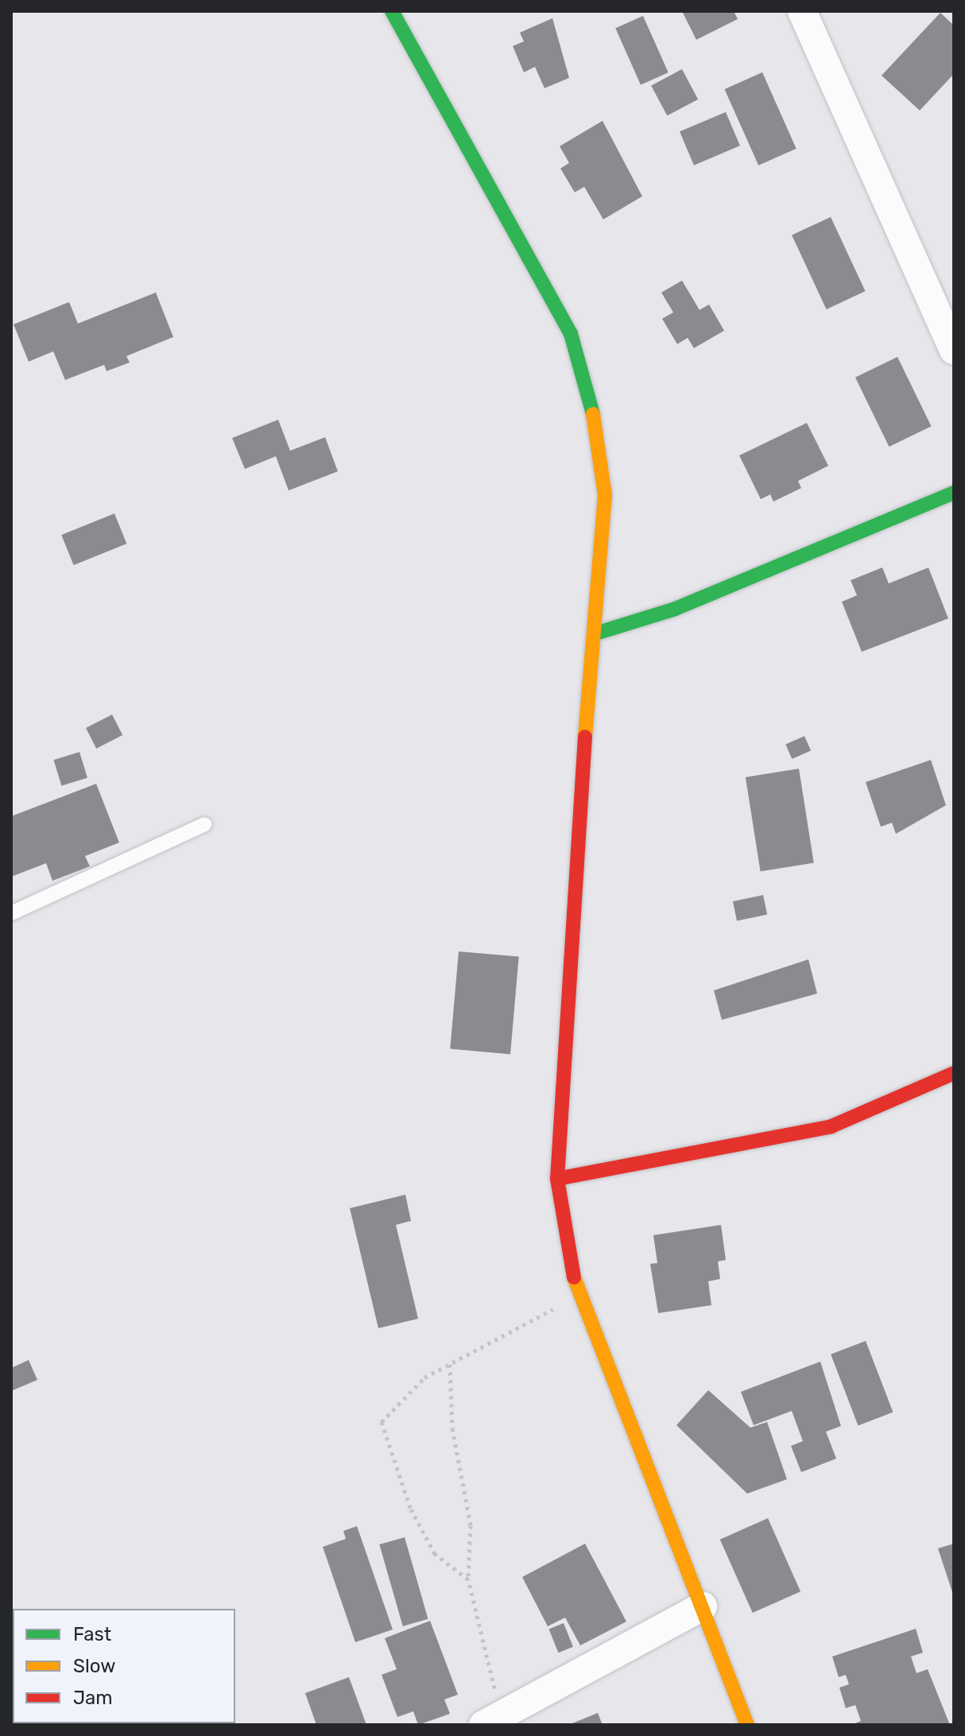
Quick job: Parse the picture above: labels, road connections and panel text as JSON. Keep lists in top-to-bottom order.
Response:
{
  "legend": ["Fast", "Slow", "Jam"]
}
